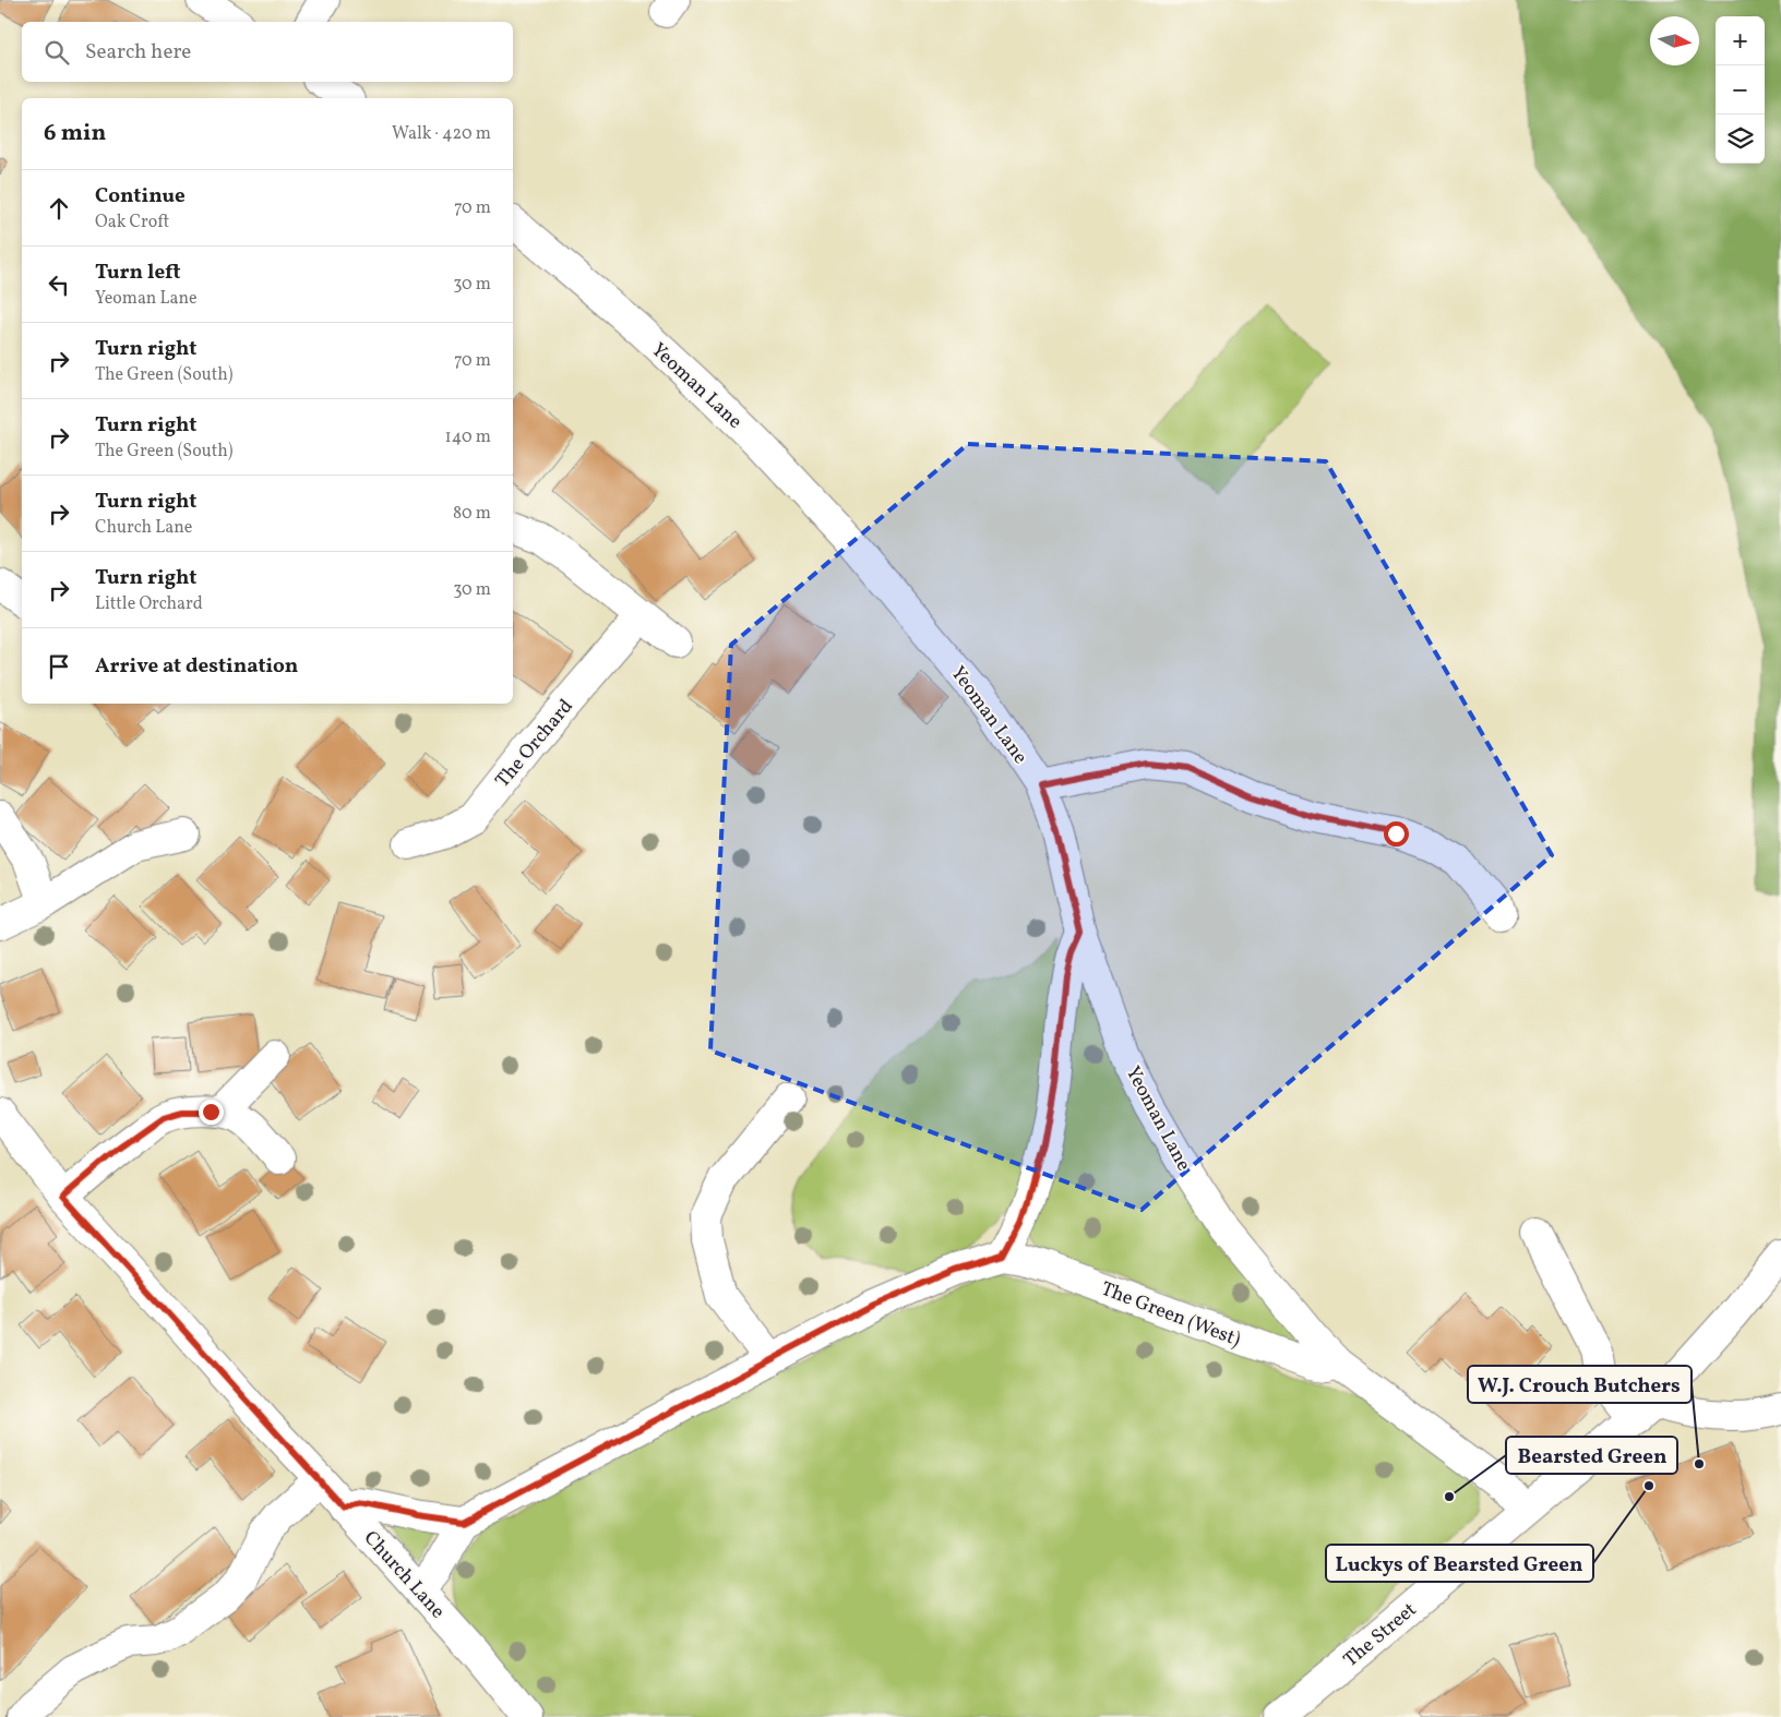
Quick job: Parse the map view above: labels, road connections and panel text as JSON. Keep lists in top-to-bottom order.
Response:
{
  "streets": {
    "street": [
      "Yeoman Lane",
      "The Orchard",
      "The Green (West)",
      "Church Lane",
      "The Street"
    ]
  },
  "crossings": [
    ["Yeoman Lane", "The Green (West)"],
    ["Yeoman Lane", "The Street"]
  ],
  "places": ["W.J. Crouch Butchers", "Luckys of Bearsted Green", "Bearsted Green"],
  "north": "right",
  "page": {
    "map_buttons": ["+", "−"],
    "search": "Search here",
    "heading": ["6 min", "Walk · 420 m"],
    "list": [
      ["Continue", "Oak Croft", "70 m"],
      ["Turn left", "Yeoman Lane", "30 m"],
      ["Turn right", "The Green (South)", "70 m"],
      ["Turn right", "The Green (South)", "140 m"],
      ["Turn right", "Church Lane", "80 m"],
      ["Turn right", "Little Orchard", "30 m"],
      "Arrive at destination"
    ]
  }
}
